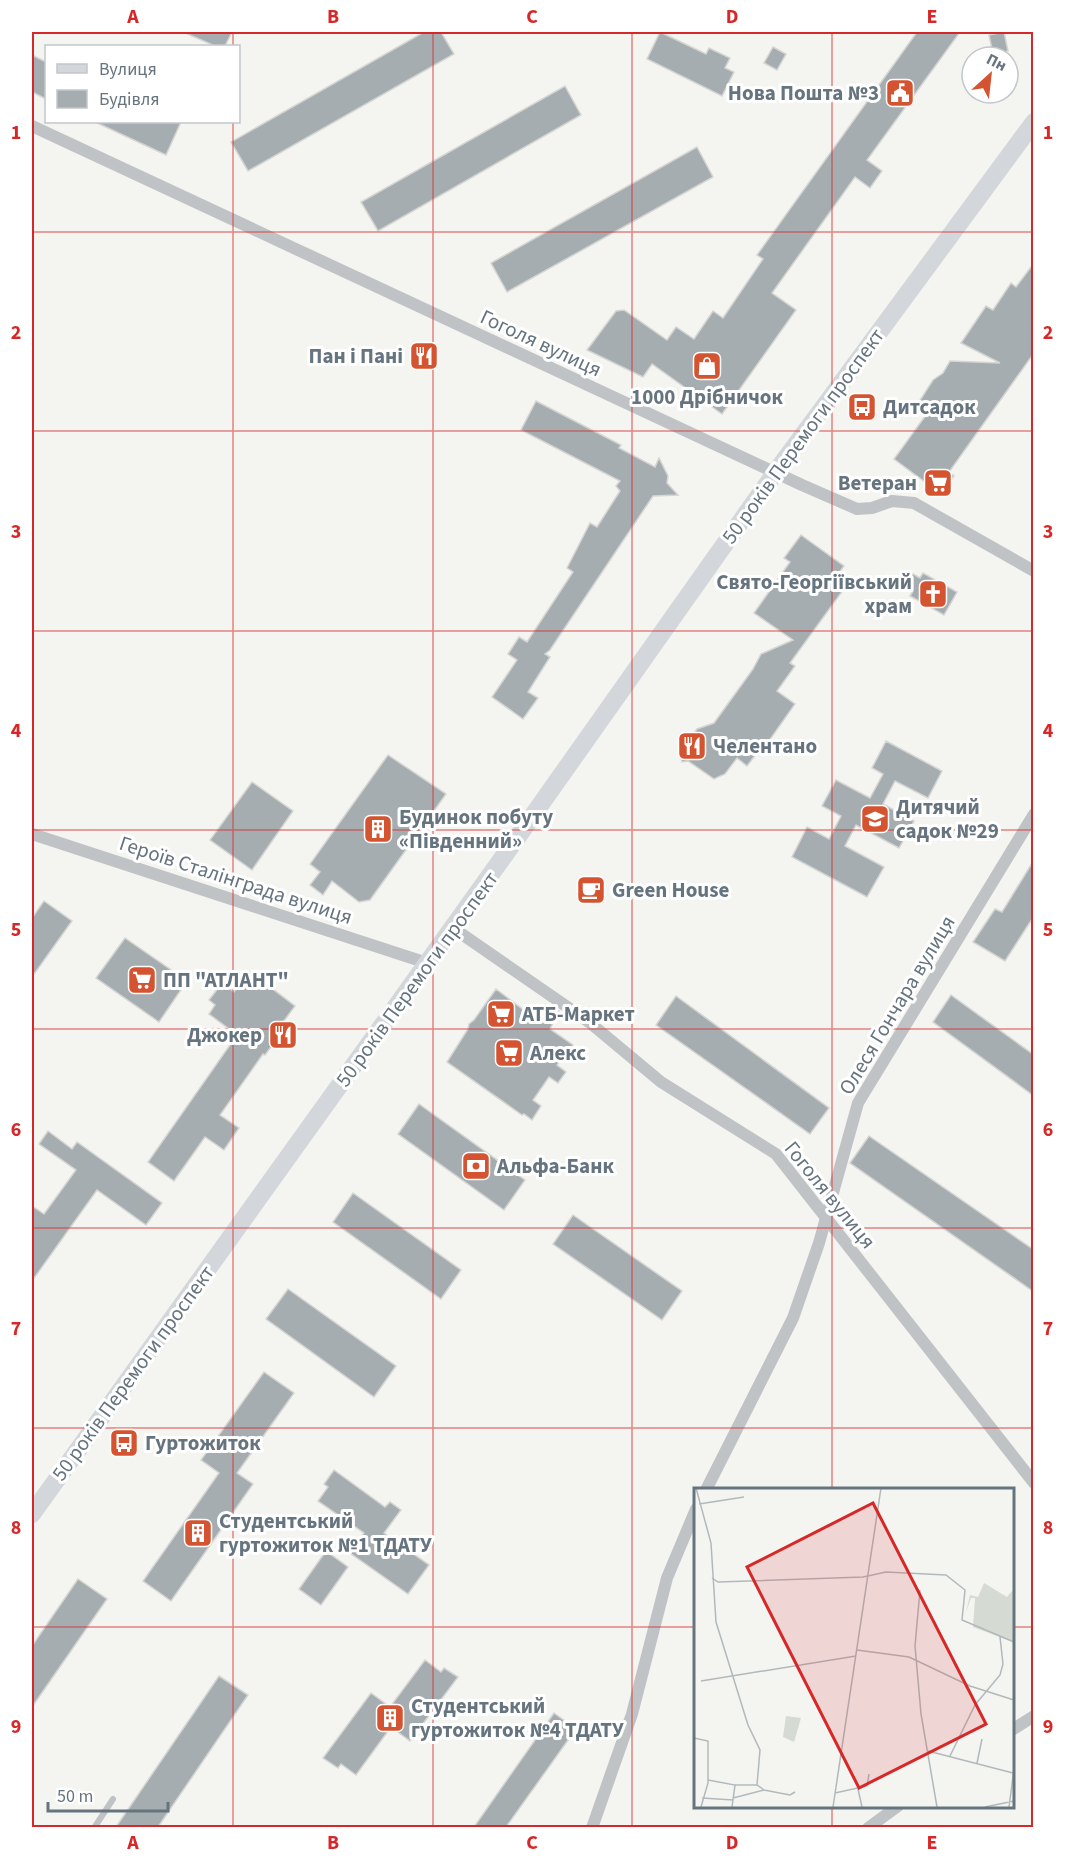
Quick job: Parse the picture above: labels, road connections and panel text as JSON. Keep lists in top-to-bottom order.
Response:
{
  "streets": {
    "main road": ["50 років Перемоги проспект"],
    "street": ["Гоголя вулиця", "Героїв Сталінграда вулиця", "Олеся Гончара вулиця"]
  },
  "crossings": [
    ["Гоголя вулиця", "50 років Перемоги проспект"],
    ["Гоголя вулиця", "Олеся Гончара вулиця"],
    ["50 років Перемоги проспект", "Героїв Сталінграда вулиця"]
  ],
  "places": {
    "public building": ["Нова Пошта №3"],
    "restaurant": ["Пан і Пані", "Челентано", "Джокер"],
    "shop": ["1000 Дрібничок"],
    "bus stop": ["Дитсадок", "Гуртожиток"],
    "supermarket": [
      "Ветеран",
      "ПП \"АТЛАНТ\"",
      "АТБ-Маркет",
      "Алекс"
    ],
    "church": ["Свято-Георгіївський храм"],
    "school or university": ["Дитячий садок №29"],
    "building": ["Будинок побуту «Південний»", "Студентський гуртожиток №1 ТДАТУ", "Студентський гуртожиток №4 ТДАТУ"],
    "cafe": ["Green House"],
    "bank": ["Альфа-Банк"]
  },
  "legend": ["Вулиця", "Будівля"],
  "scale_bar": "50 m",
  "north": "top right",
  "grid": {
    "columns": [
      "A",
      "B",
      "C",
      "D",
      "E"
    ],
    "rows": [
      "1",
      "2",
      "3",
      "4",
      "5",
      "6",
      "7",
      "8",
      "9"
    ]
  }
}
